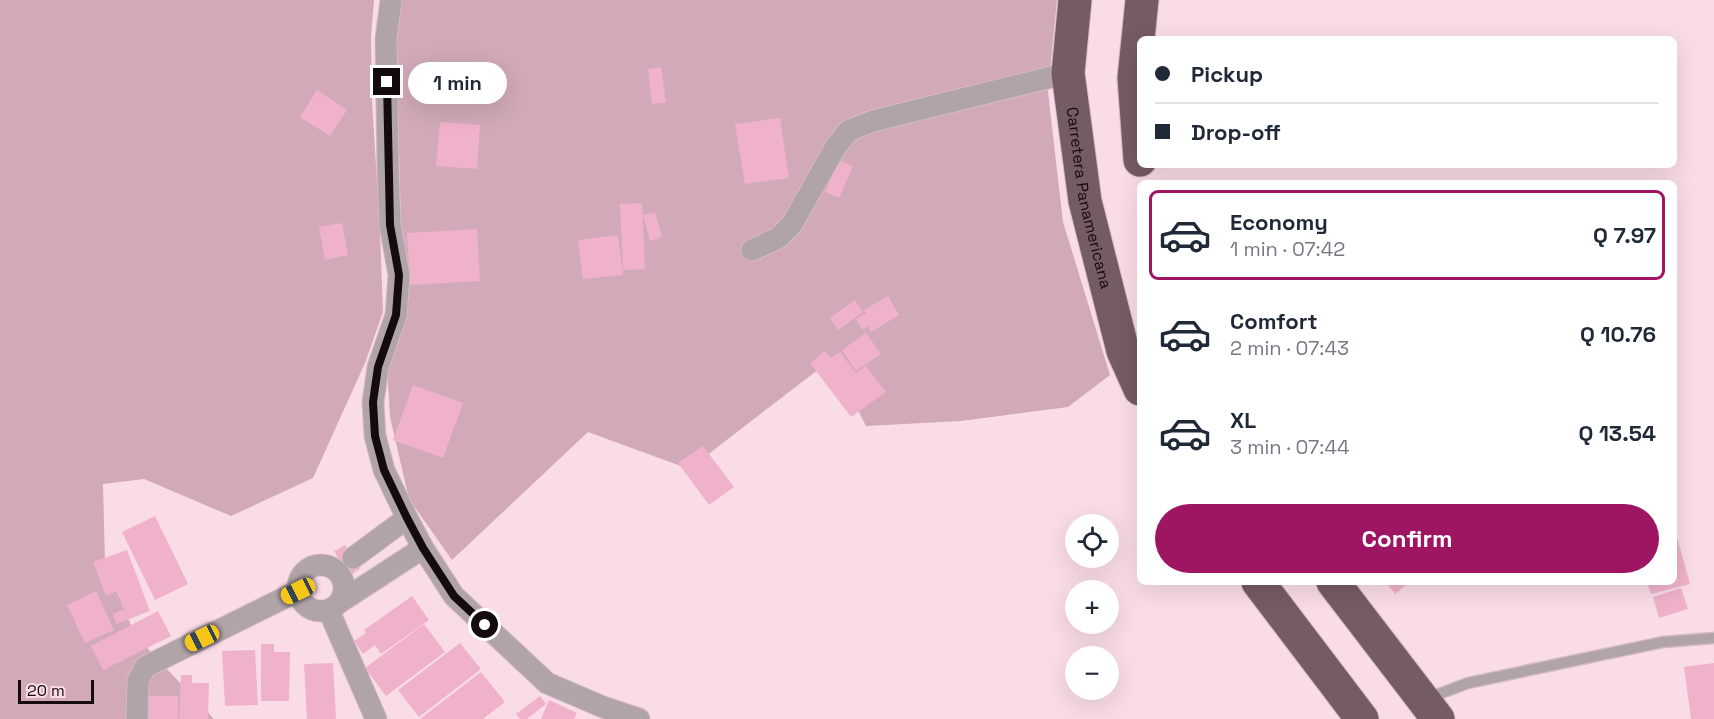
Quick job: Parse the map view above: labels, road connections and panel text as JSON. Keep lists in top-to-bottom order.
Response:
{
  "streets": {
    "highway": ["Carretera Panamericana"]
  },
  "scale_bar": "20 m",
  "page": {
    "banner": ["Pickup", "Drop-off"],
    "bubble": "1 min",
    "list": [
      {
        "name": "Economy",
        "note": "1 min · 07:42",
        "value": "Q 7.97"
      },
      {
        "name": "Comfort",
        "note": "2 min · 07:43",
        "value": "Q 10.76"
      },
      {
        "name": "XL",
        "note": "3 min · 07:44",
        "value": "Q 13.54"
      }
    ],
    "buttons": "Confirm",
    "map_buttons": ["+", "−"],
    "scale": "20 m"
  }
}
